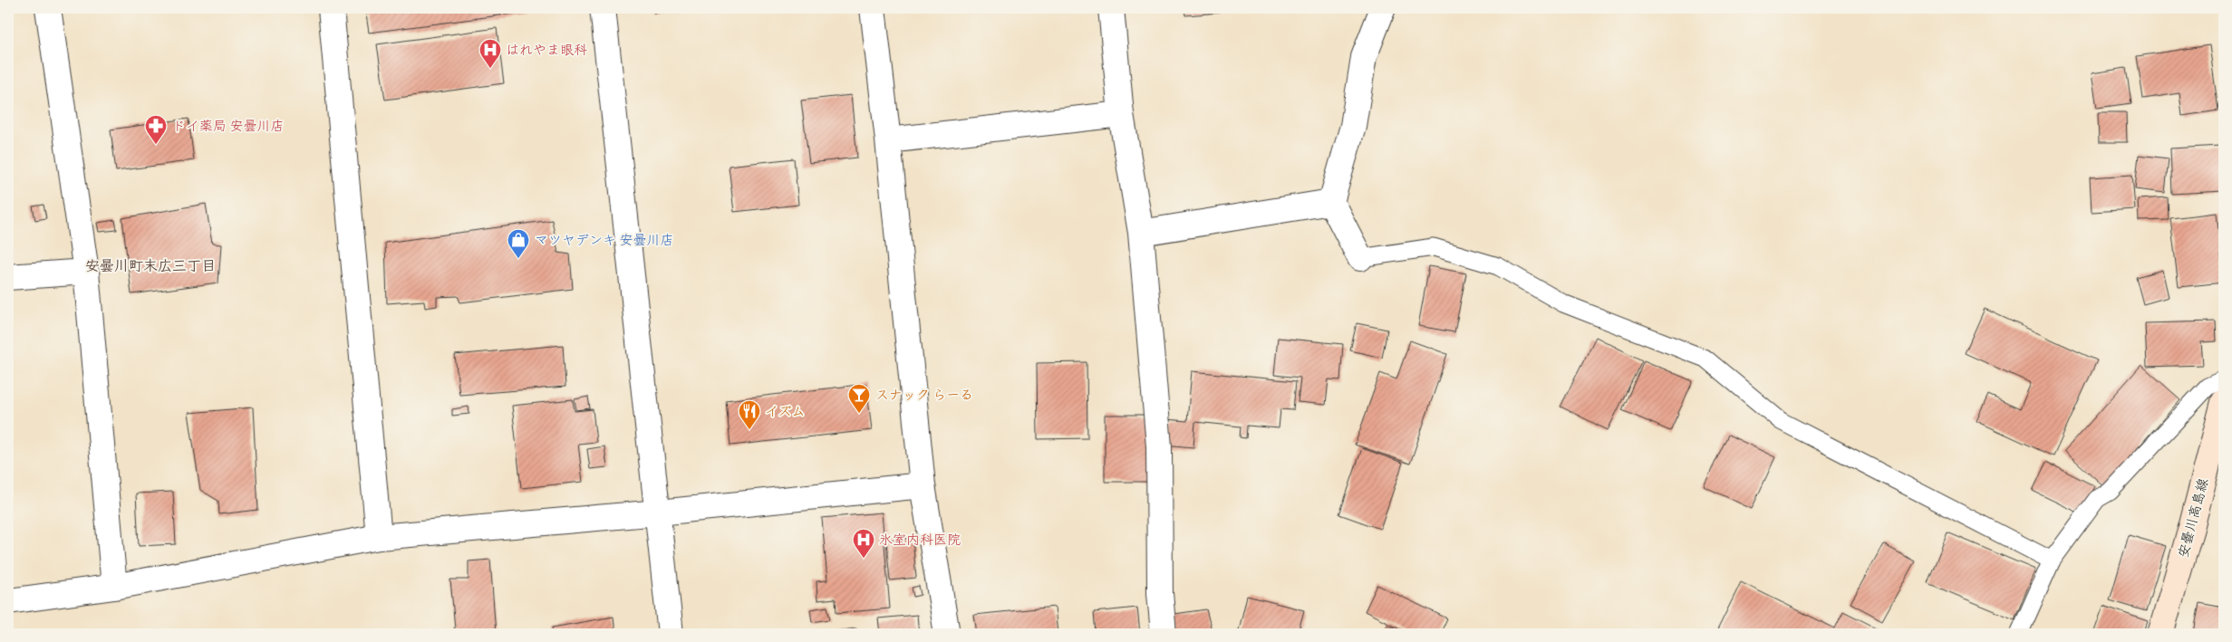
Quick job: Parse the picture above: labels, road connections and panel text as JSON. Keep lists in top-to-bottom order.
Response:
{
  "streets": {
    "main road": ["安曇川高島線"]
  },
  "districts": ["安曇川町末広三丁目"],
  "places": {
    "hospital": ["はれやま眼科", "氷室内科医院"],
    "pharmacy": ["ドイ薬局 安曇川店"],
    "shop": ["マツヤデンキ 安曇川店"],
    "bar": ["スナック らーる"],
    "restaurant": ["イズム"]
  }
}
